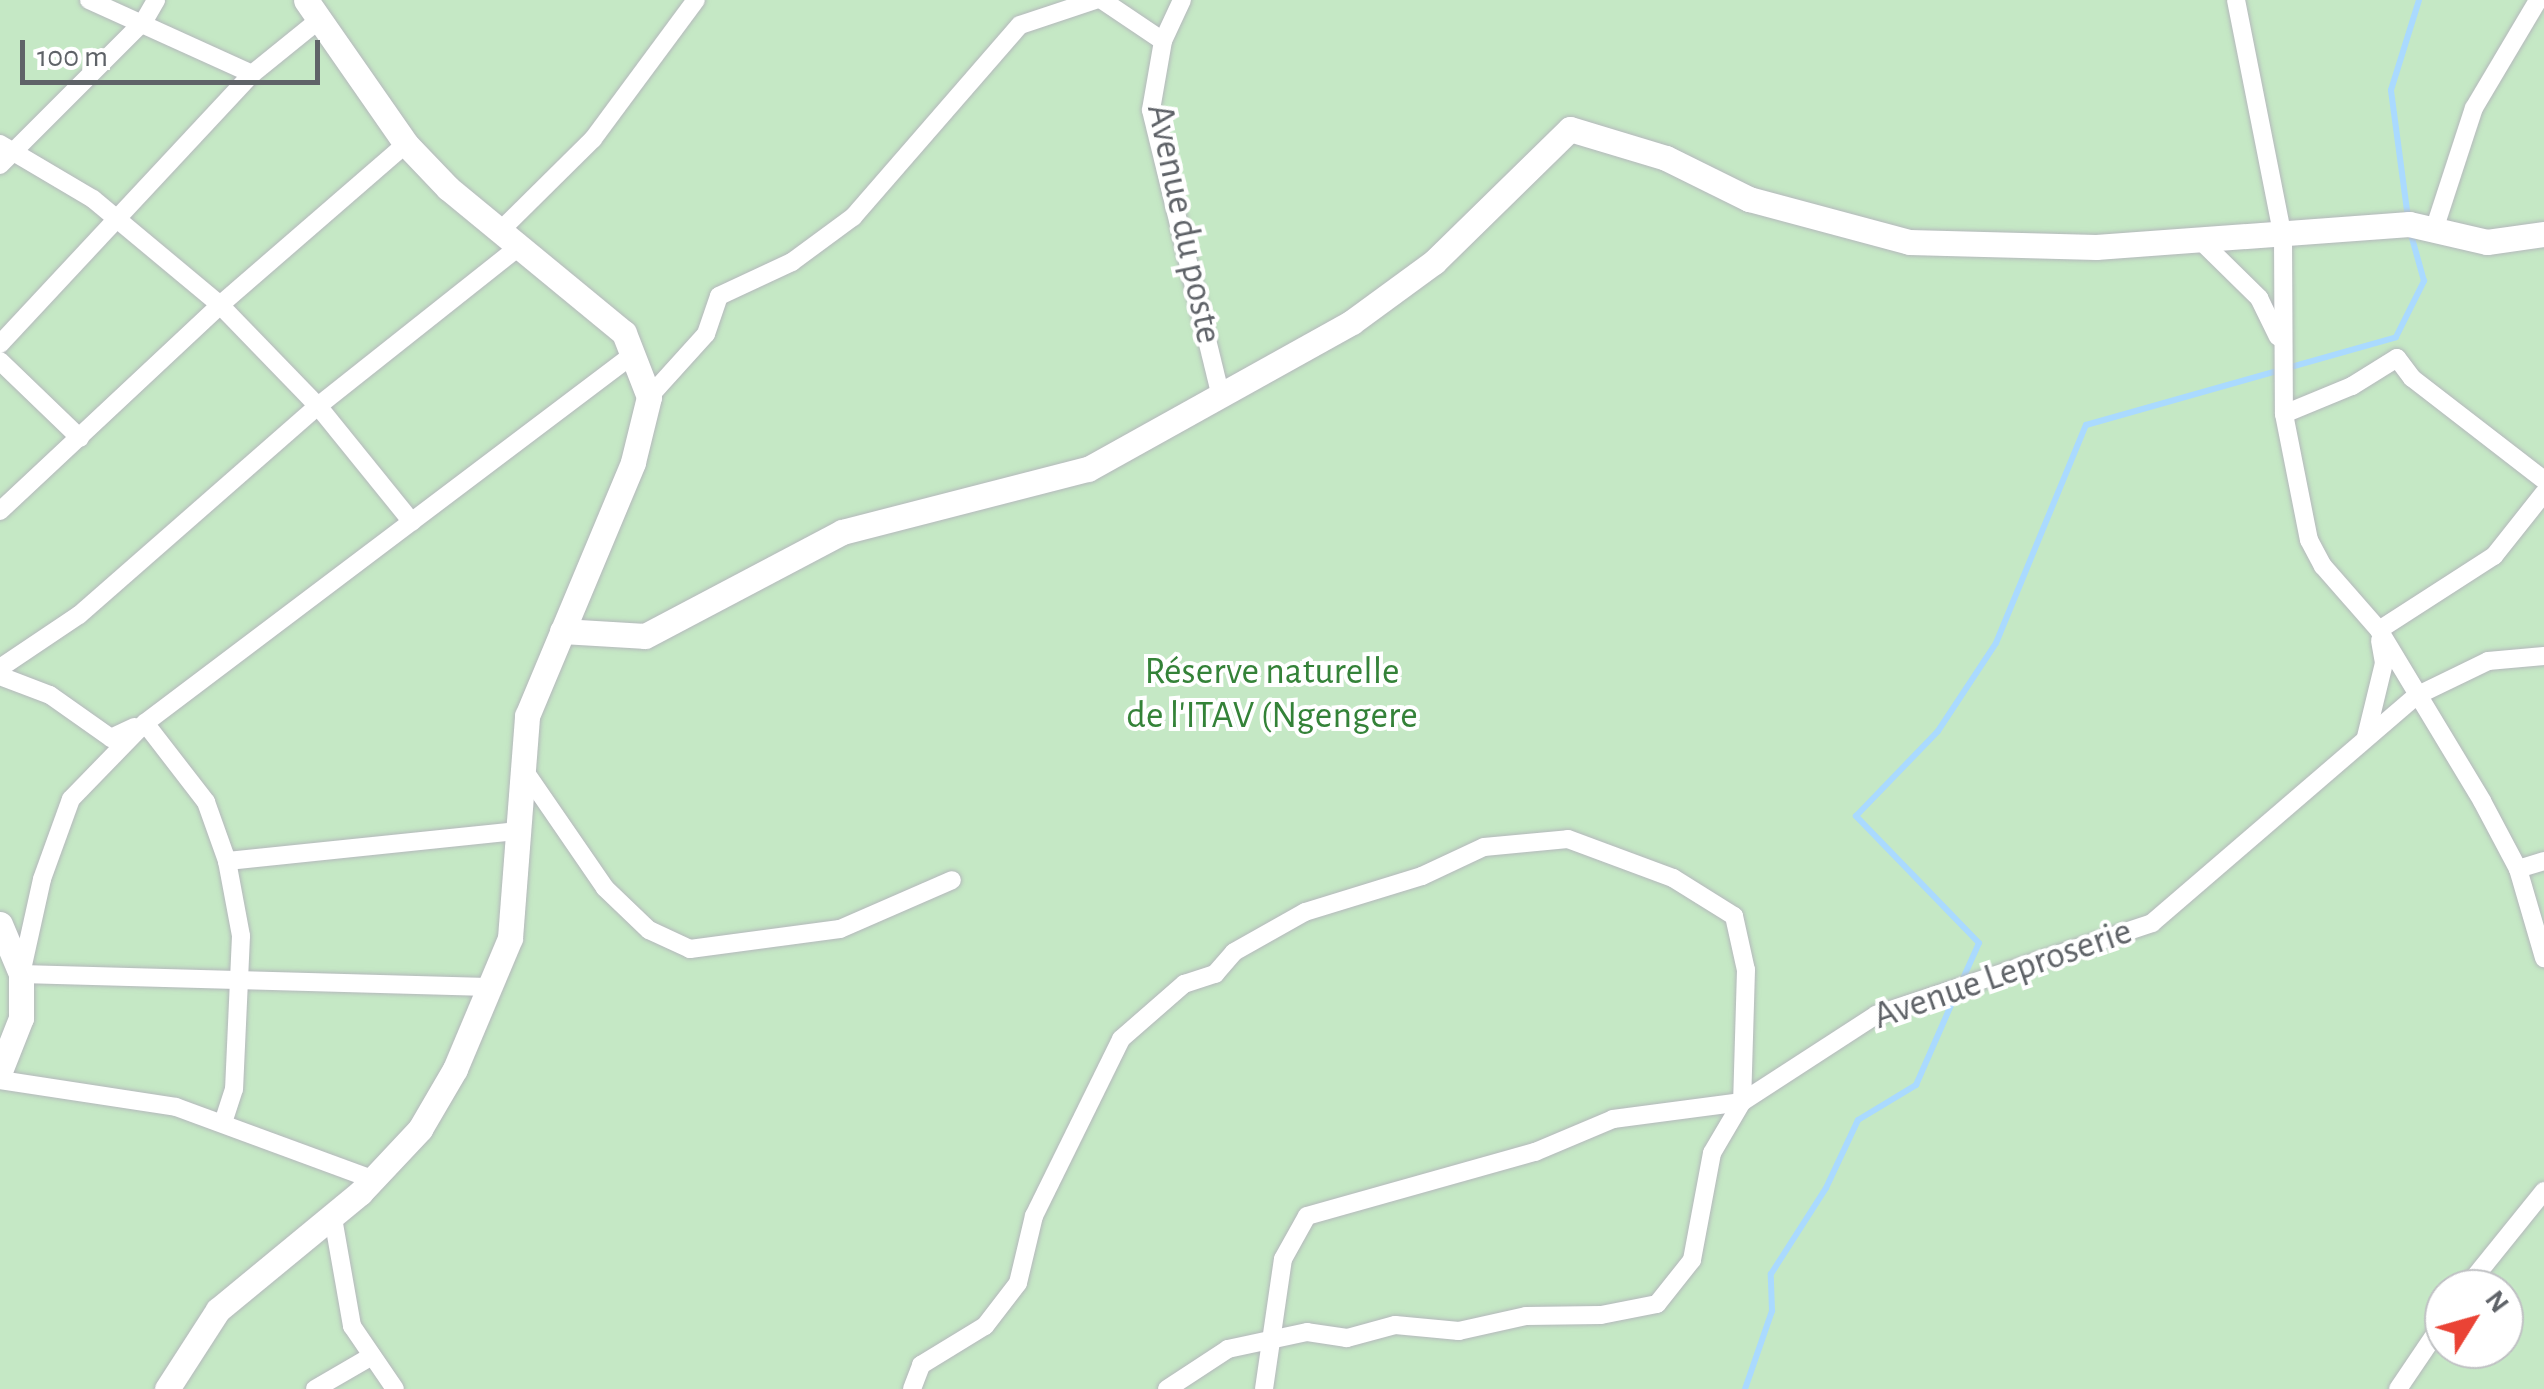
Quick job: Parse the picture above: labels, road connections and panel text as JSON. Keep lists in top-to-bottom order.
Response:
{
  "streets": {
    "street": ["Avenue du poste", "Avenue Leproserie"]
  },
  "parks": ["Réserve naturelle de l'ITAV (Ngengere"],
  "scale_bar": "100 m",
  "north": "top right"
}
